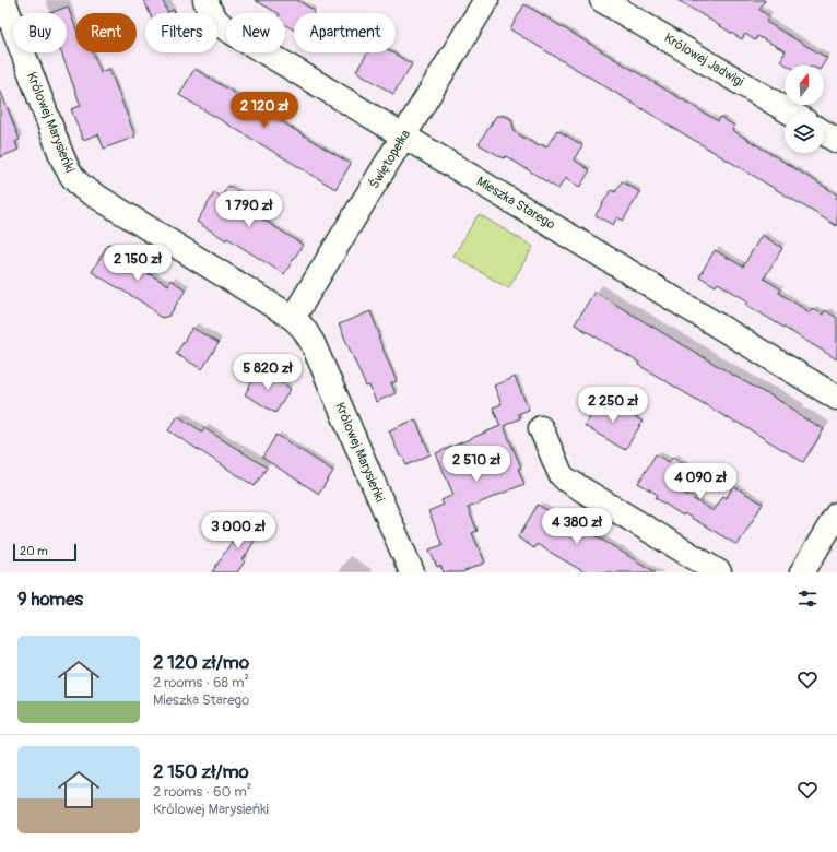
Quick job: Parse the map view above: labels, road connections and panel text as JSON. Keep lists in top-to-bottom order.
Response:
{
  "streets": {
    "street": [
      "Królowej Jadwigi",
      "Królowej Marysieńki",
      "Świętopełka",
      "Mieszka Starego"
    ]
  },
  "crossings": [
    ["Królowej Marysieńki", "Świętopełka"],
    ["Świętopełka", "Mieszka Starego"]
  ],
  "scale_bar": "20 m",
  "north": "top",
  "page": {
    "chip": [
      "Buy",
      "Rent",
      "Filters",
      "New",
      "Apartment"
    ],
    "price": [
      "2 120 zł",
      "1 790 zł",
      "2 150 zł",
      "5 820 zł",
      "2 250 zł",
      "2 510 zł",
      "4 090 zł",
      "4 380 zł",
      "3 000 zł"
    ],
    "scale": "20 m",
    "heading": "9 homes",
    "list": [
      {
        "name": "2 120 zł/mo",
        "note": "2 rooms · 68 m² · Mieszka Starego"
      },
      {
        "name": "2 150 zł/mo",
        "note": "2 rooms · 60 m² · Królowej Marysieńki"
      }
    ]
  }
}
